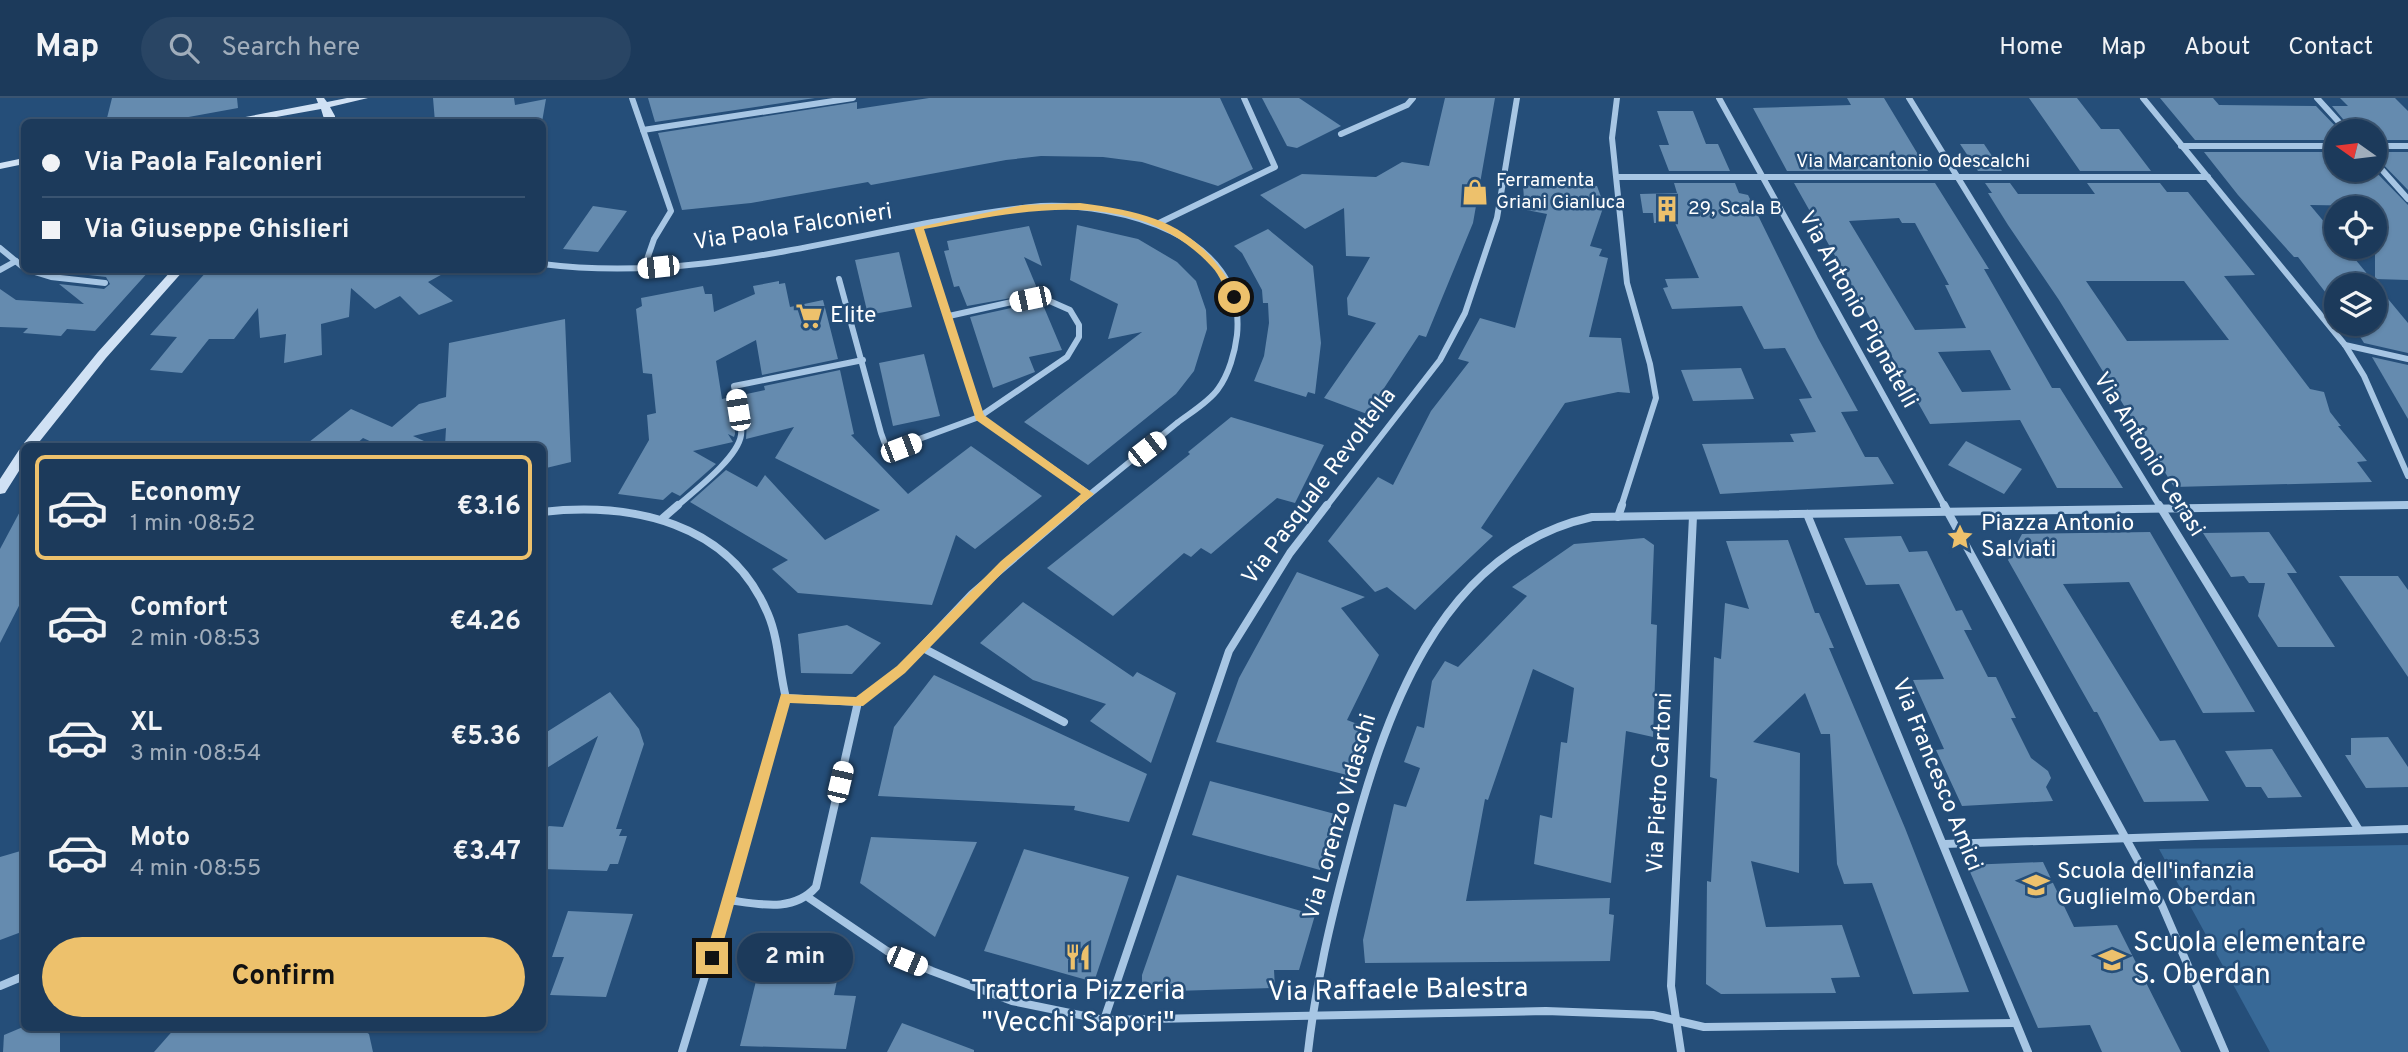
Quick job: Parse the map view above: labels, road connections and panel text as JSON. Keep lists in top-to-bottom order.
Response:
{
  "streets": {
    "street": [
      "Via Marcantonio Odescalchi",
      "Via Paola Falconieri",
      "Via Antonio Pignatelli",
      "Via Antonio Cerasi",
      "Via Pasquale Revoltella",
      "Via Francesco Amici",
      "Via Pietro Cartoni",
      "Via Lorenzo Vidaschi",
      "Via Raffaele Balestra"
    ]
  },
  "crossings": [
    ["Via Marcantonio Odescalchi", "Via Antonio Pignatelli"],
    ["Via Marcantonio Odescalchi", "Via Antonio Cerasi"],
    ["Via Antonio Pignatelli", "Via Lorenzo Vidaschi"],
    ["Via Pasquale Revoltella", "Via Raffaele Balestra"],
    ["Via Francesco Amici", "Via Lorenzo Vidaschi"],
    ["Via Francesco Amici", "Via Raffaele Balestra"],
    ["Via Pietro Cartoni", "Via Lorenzo Vidaschi"],
    ["Via Pietro Cartoni", "Via Raffaele Balestra"],
    ["Via Lorenzo Vidaschi", "Via Raffaele Balestra"]
  ],
  "places": {
    "shop": ["Ferramenta Griani Gianluca"],
    "building": ["29, Scala B"],
    "supermarket": ["Elite"],
    "place": ["Piazza Antonio Salviati"],
    "school or university": ["Scuola dell'infanzia Guglielmo Oberdan", "Scuola elementare S. Oberdan"],
    "restaurant": ["Trattoria Pizzeria \"Vecchi Sapori\""]
  },
  "north": "left",
  "page": {
    "header": "Map",
    "search": "Search here",
    "nav": [
      "Home",
      "Map",
      "About",
      "Contact"
    ],
    "banner": ["Via Paola Falconieri", "Via Giuseppe Ghislieri"],
    "list": [
      {
        "name": "Economy",
        "note": "1 min · 08:52",
        "value": "€3.16"
      },
      {
        "name": "Comfort",
        "note": "2 min · 08:53",
        "value": "€4.26"
      },
      {
        "name": "XL",
        "note": "3 min · 08:54",
        "value": "€5.36"
      },
      {
        "name": "Moto",
        "note": "4 min · 08:55",
        "value": "€3.47"
      }
    ],
    "buttons": "Confirm",
    "bubble": "2 min"
  }
}
